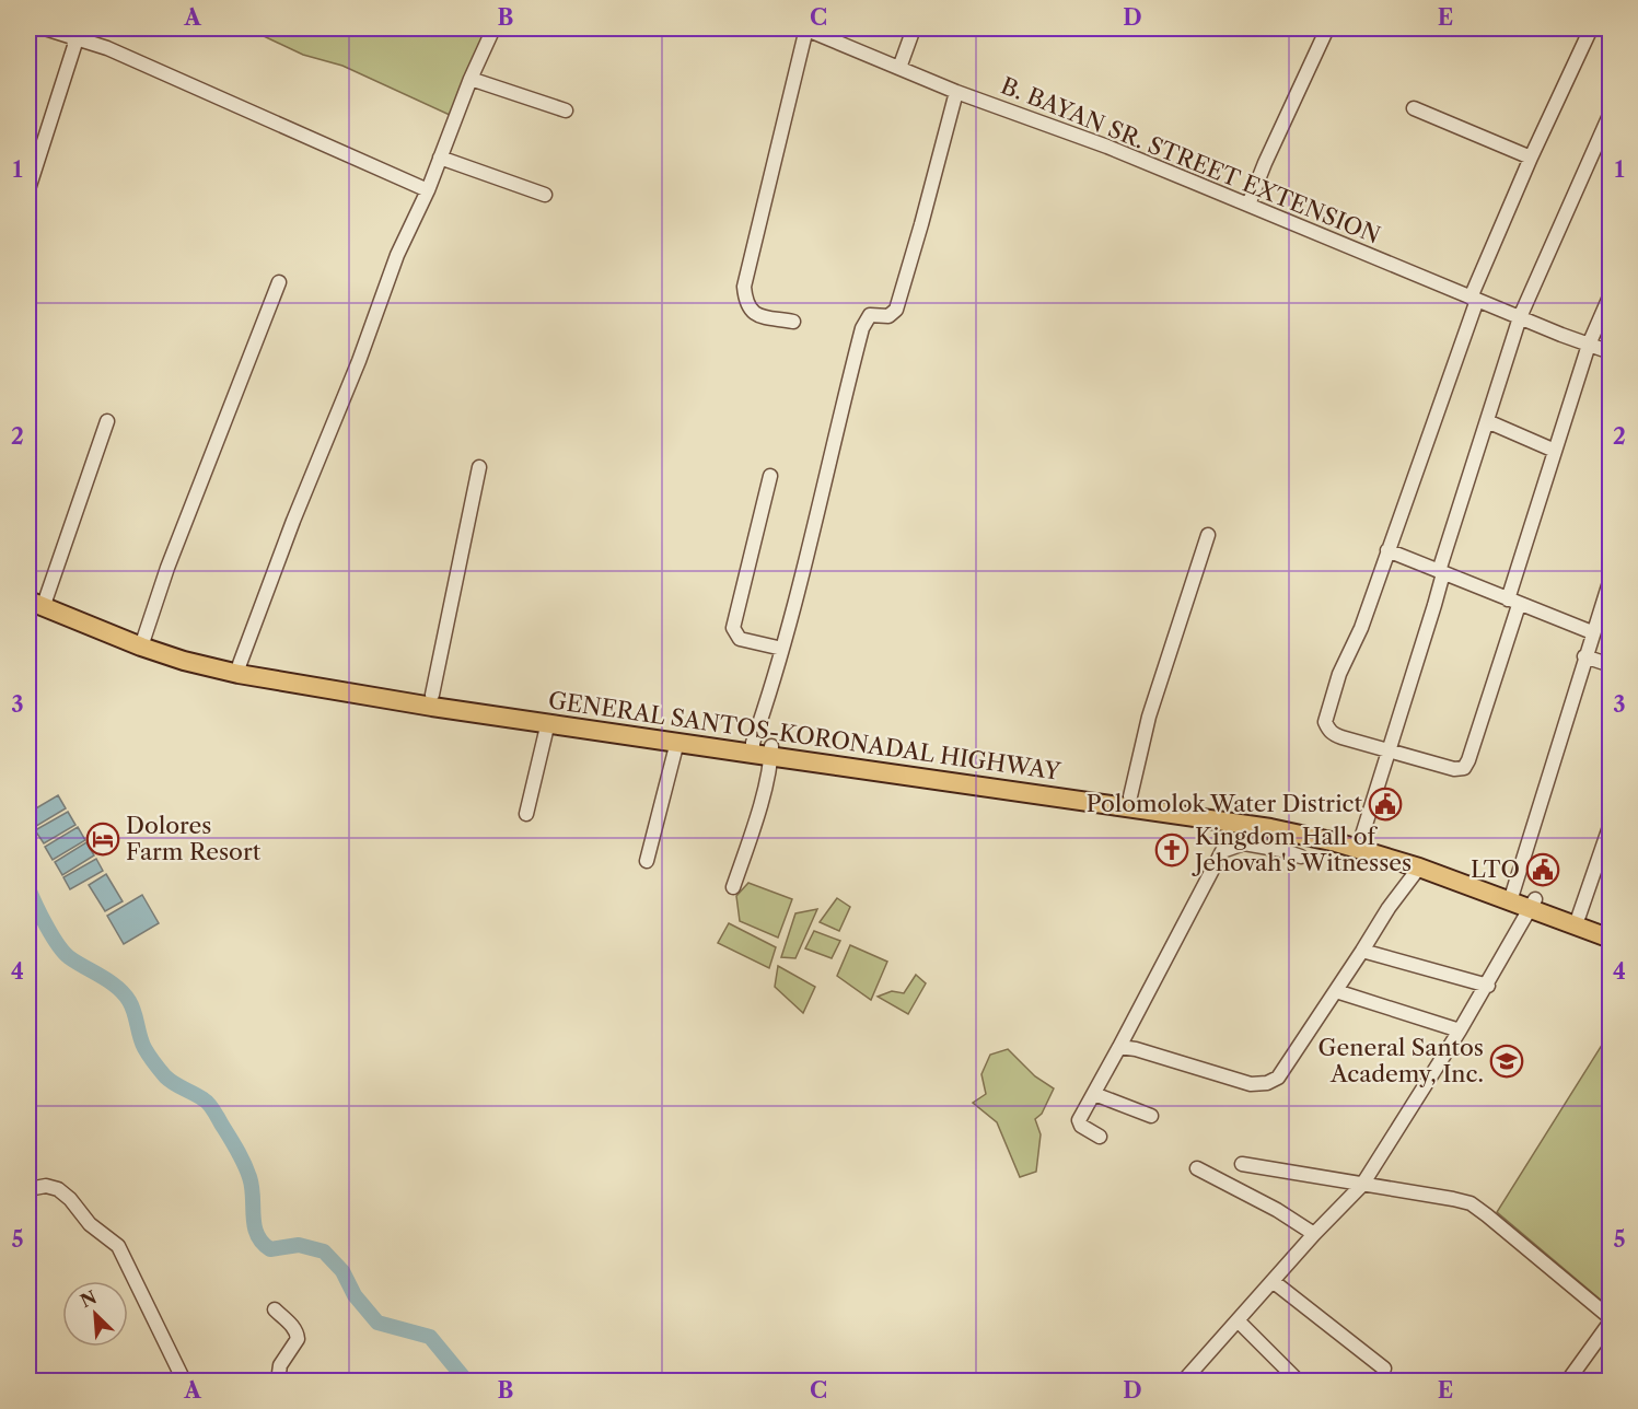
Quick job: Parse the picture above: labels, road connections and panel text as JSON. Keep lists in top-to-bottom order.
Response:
{
  "streets": {
    "highway": ["GENERAL SANTOS-KORONADAL HIGHWAY"],
    "street": ["B. BAYAN SR. STREET EXTENSION"]
  },
  "places": {
    "public building": ["Polomolok Water District", "LTO"],
    "hotel": ["Dolores Farm Resort"],
    "church": ["Kingdom Hall of Jehovah's Witnesses"],
    "school or university": ["General Santos Academy, Inc."]
  },
  "north": "top left",
  "grid": {
    "columns": [
      "A",
      "B",
      "C",
      "D",
      "E"
    ],
    "rows": [
      "1",
      "2",
      "3",
      "4",
      "5"
    ]
  }
}
